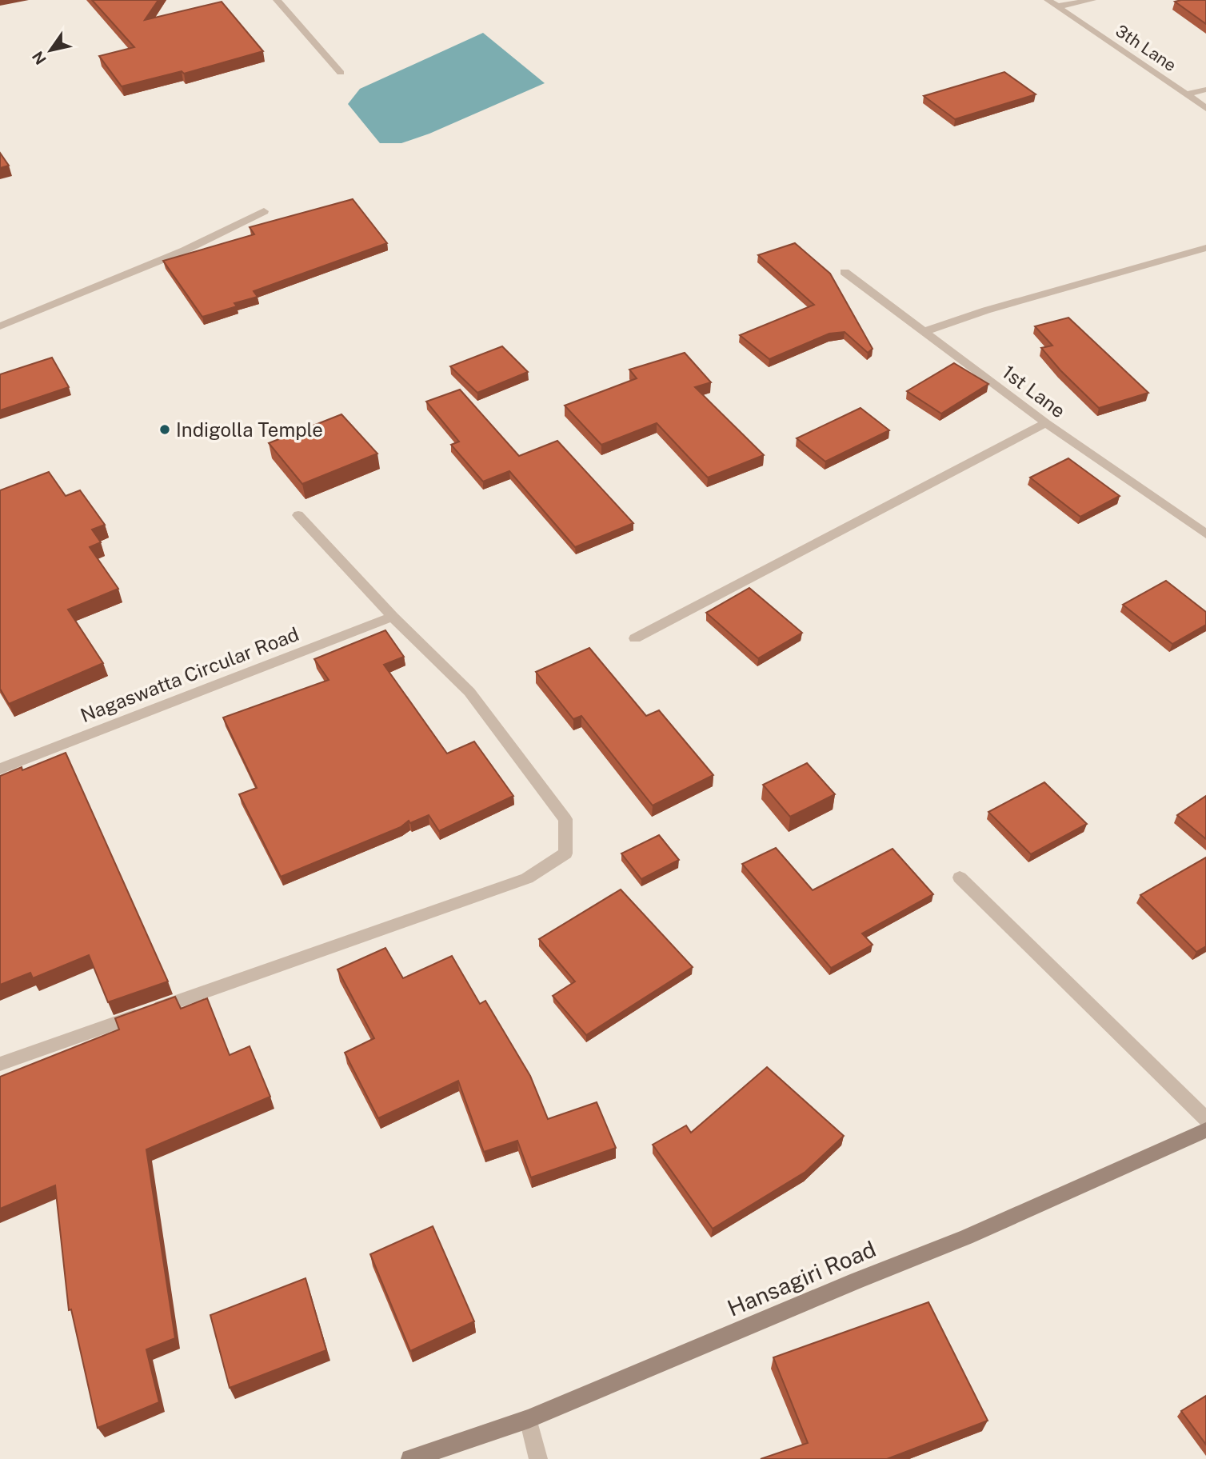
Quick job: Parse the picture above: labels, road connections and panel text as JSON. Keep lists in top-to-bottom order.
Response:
{
  "streets": {
    "street": [
      "3th Lane",
      "1st Lane",
      "Nagaswatta Circular Road",
      "Hansagiri Road"
    ]
  },
  "places": ["Indigolla Temple"],
  "north": "bottom left"
}
